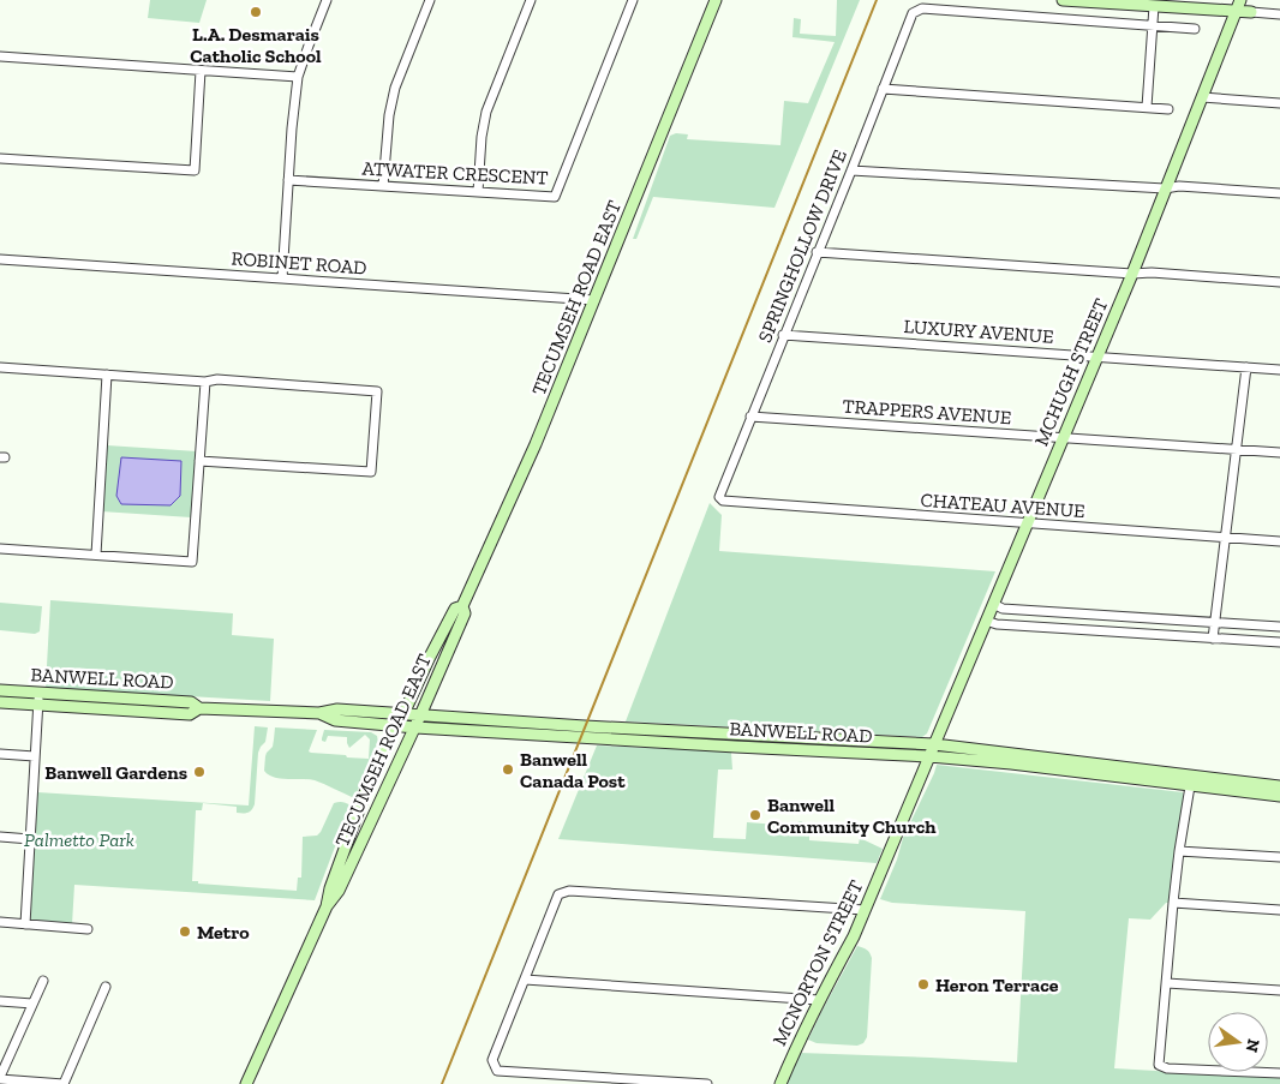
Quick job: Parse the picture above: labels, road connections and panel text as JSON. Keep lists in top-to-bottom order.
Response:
{
  "streets": {
    "main road": [
      "TECUMSEH ROAD EAST",
      "MCHUGH STREET",
      "BANWELL ROAD",
      "MCNORTON STREET"
    ],
    "street": [
      "ATWATER CRESCENT",
      "SPRINGHOLLOW DRIVE",
      "ROBINET ROAD",
      "LUXURY AVENUE",
      "TRAPPERS AVENUE",
      "CHATEAU AVENUE"
    ]
  },
  "crossings": [
    ["SPRINGHOLLOW DRIVE", "LUXURY AVENUE"],
    ["SPRINGHOLLOW DRIVE", "TRAPPERS AVENUE"],
    ["SPRINGHOLLOW DRIVE", "CHATEAU AVENUE"],
    ["ROBINET ROAD", "TECUMSEH ROAD EAST"],
    ["TECUMSEH ROAD EAST", "BANWELL ROAD"],
    ["LUXURY AVENUE", "MCHUGH STREET"],
    ["MCHUGH STREET", "TRAPPERS AVENUE"],
    ["MCHUGH STREET", "CHATEAU AVENUE"],
    ["MCHUGH STREET", "BANWELL ROAD"],
    ["MCHUGH STREET", "MCNORTON STREET"],
    ["BANWELL ROAD", "MCNORTON STREET"]
  ],
  "parks": ["Palmetto Park"],
  "places": [
    "L.A. Desmarais Catholic School",
    "Banwell Canada Post",
    "Banwell Gardens",
    "Banwell Community Church",
    "Metro",
    "Heron Terrace"
  ],
  "north": "right"
}
